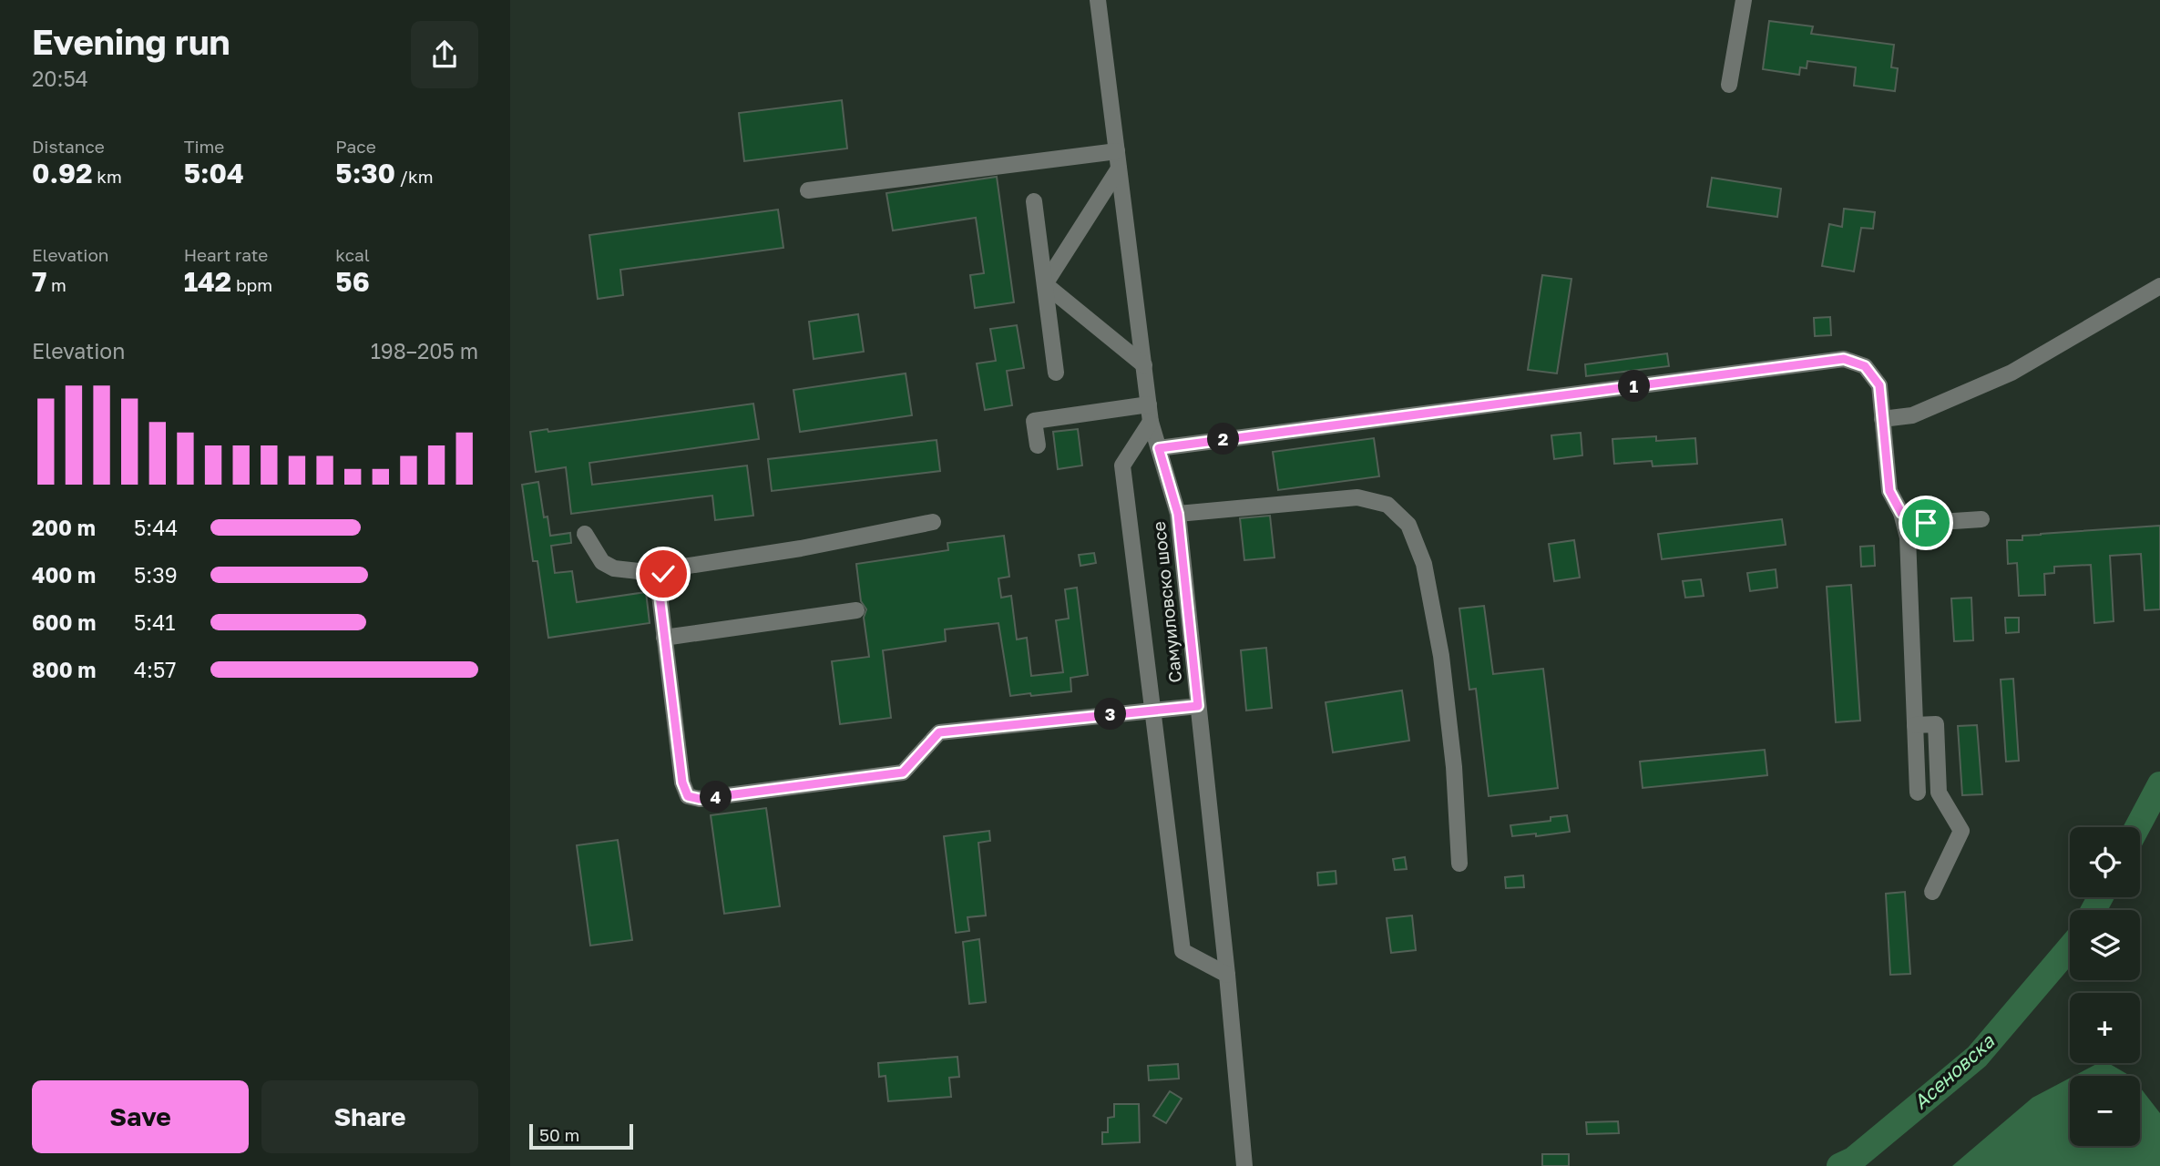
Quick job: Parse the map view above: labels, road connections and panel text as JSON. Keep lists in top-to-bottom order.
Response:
{
  "streets": {
    "street": ["Самуиловско шосе"]
  },
  "water": ["Асеновска"],
  "scale_bar": "50 m",
  "page": {
    "heading": ["Evening run", "20:54"],
    "stats": [
      ["Distance", "0.92 km"],
      ["Time", "5:04"],
      ["Pace", "5:30 /km"],
      ["Elevation", "7 m"],
      ["Heart rate", "142 bpm"],
      ["kcal", "56"]
    ],
    "chart": ["Elevation", "198–205 m"],
    "pins": [
      "1",
      "2",
      "3",
      "4"
    ],
    "list": [
      {
        "name": "200 m",
        "note": "5:44"
      },
      {
        "name": "400 m",
        "note": "5:39"
      },
      {
        "name": "600 m",
        "note": "5:41"
      },
      {
        "name": "800 m",
        "note": "4:57"
      }
    ],
    "map_buttons": ["+", "−"],
    "buttons": ["Save", "Share"],
    "scale": "50 m"
  }
}
